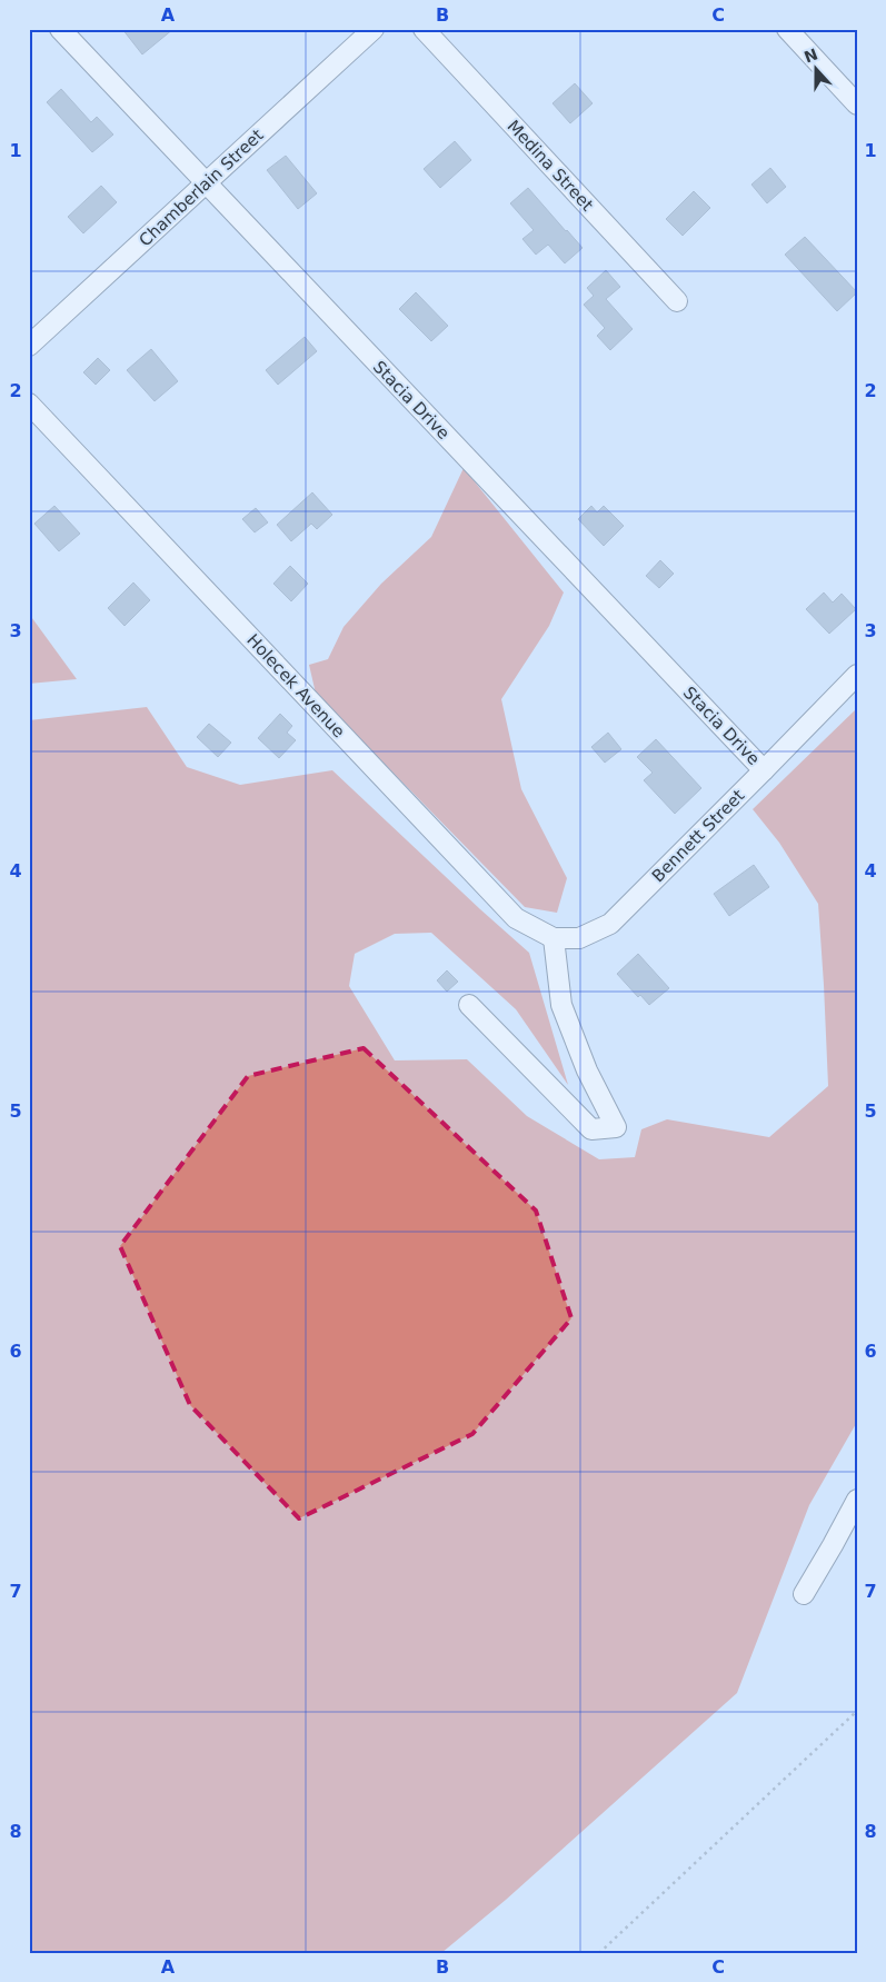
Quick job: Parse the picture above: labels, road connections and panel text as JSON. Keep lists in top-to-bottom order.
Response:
{
  "streets": {
    "street": [
      "Medina Street",
      "Chamberlain Street",
      "Stacia Drive",
      "Holecek Avenue",
      "Bennett Street"
    ]
  },
  "crossings": [
    ["Chamberlain Street", "Stacia Drive"],
    ["Stacia Drive", "Bennett Street"],
    ["Holecek Avenue", "Bennett Street"]
  ],
  "north": "top",
  "grid": {
    "columns": ["A", "B", "C"],
    "rows": [
      "1",
      "2",
      "3",
      "4",
      "5",
      "6",
      "7",
      "8"
    ]
  }
}
